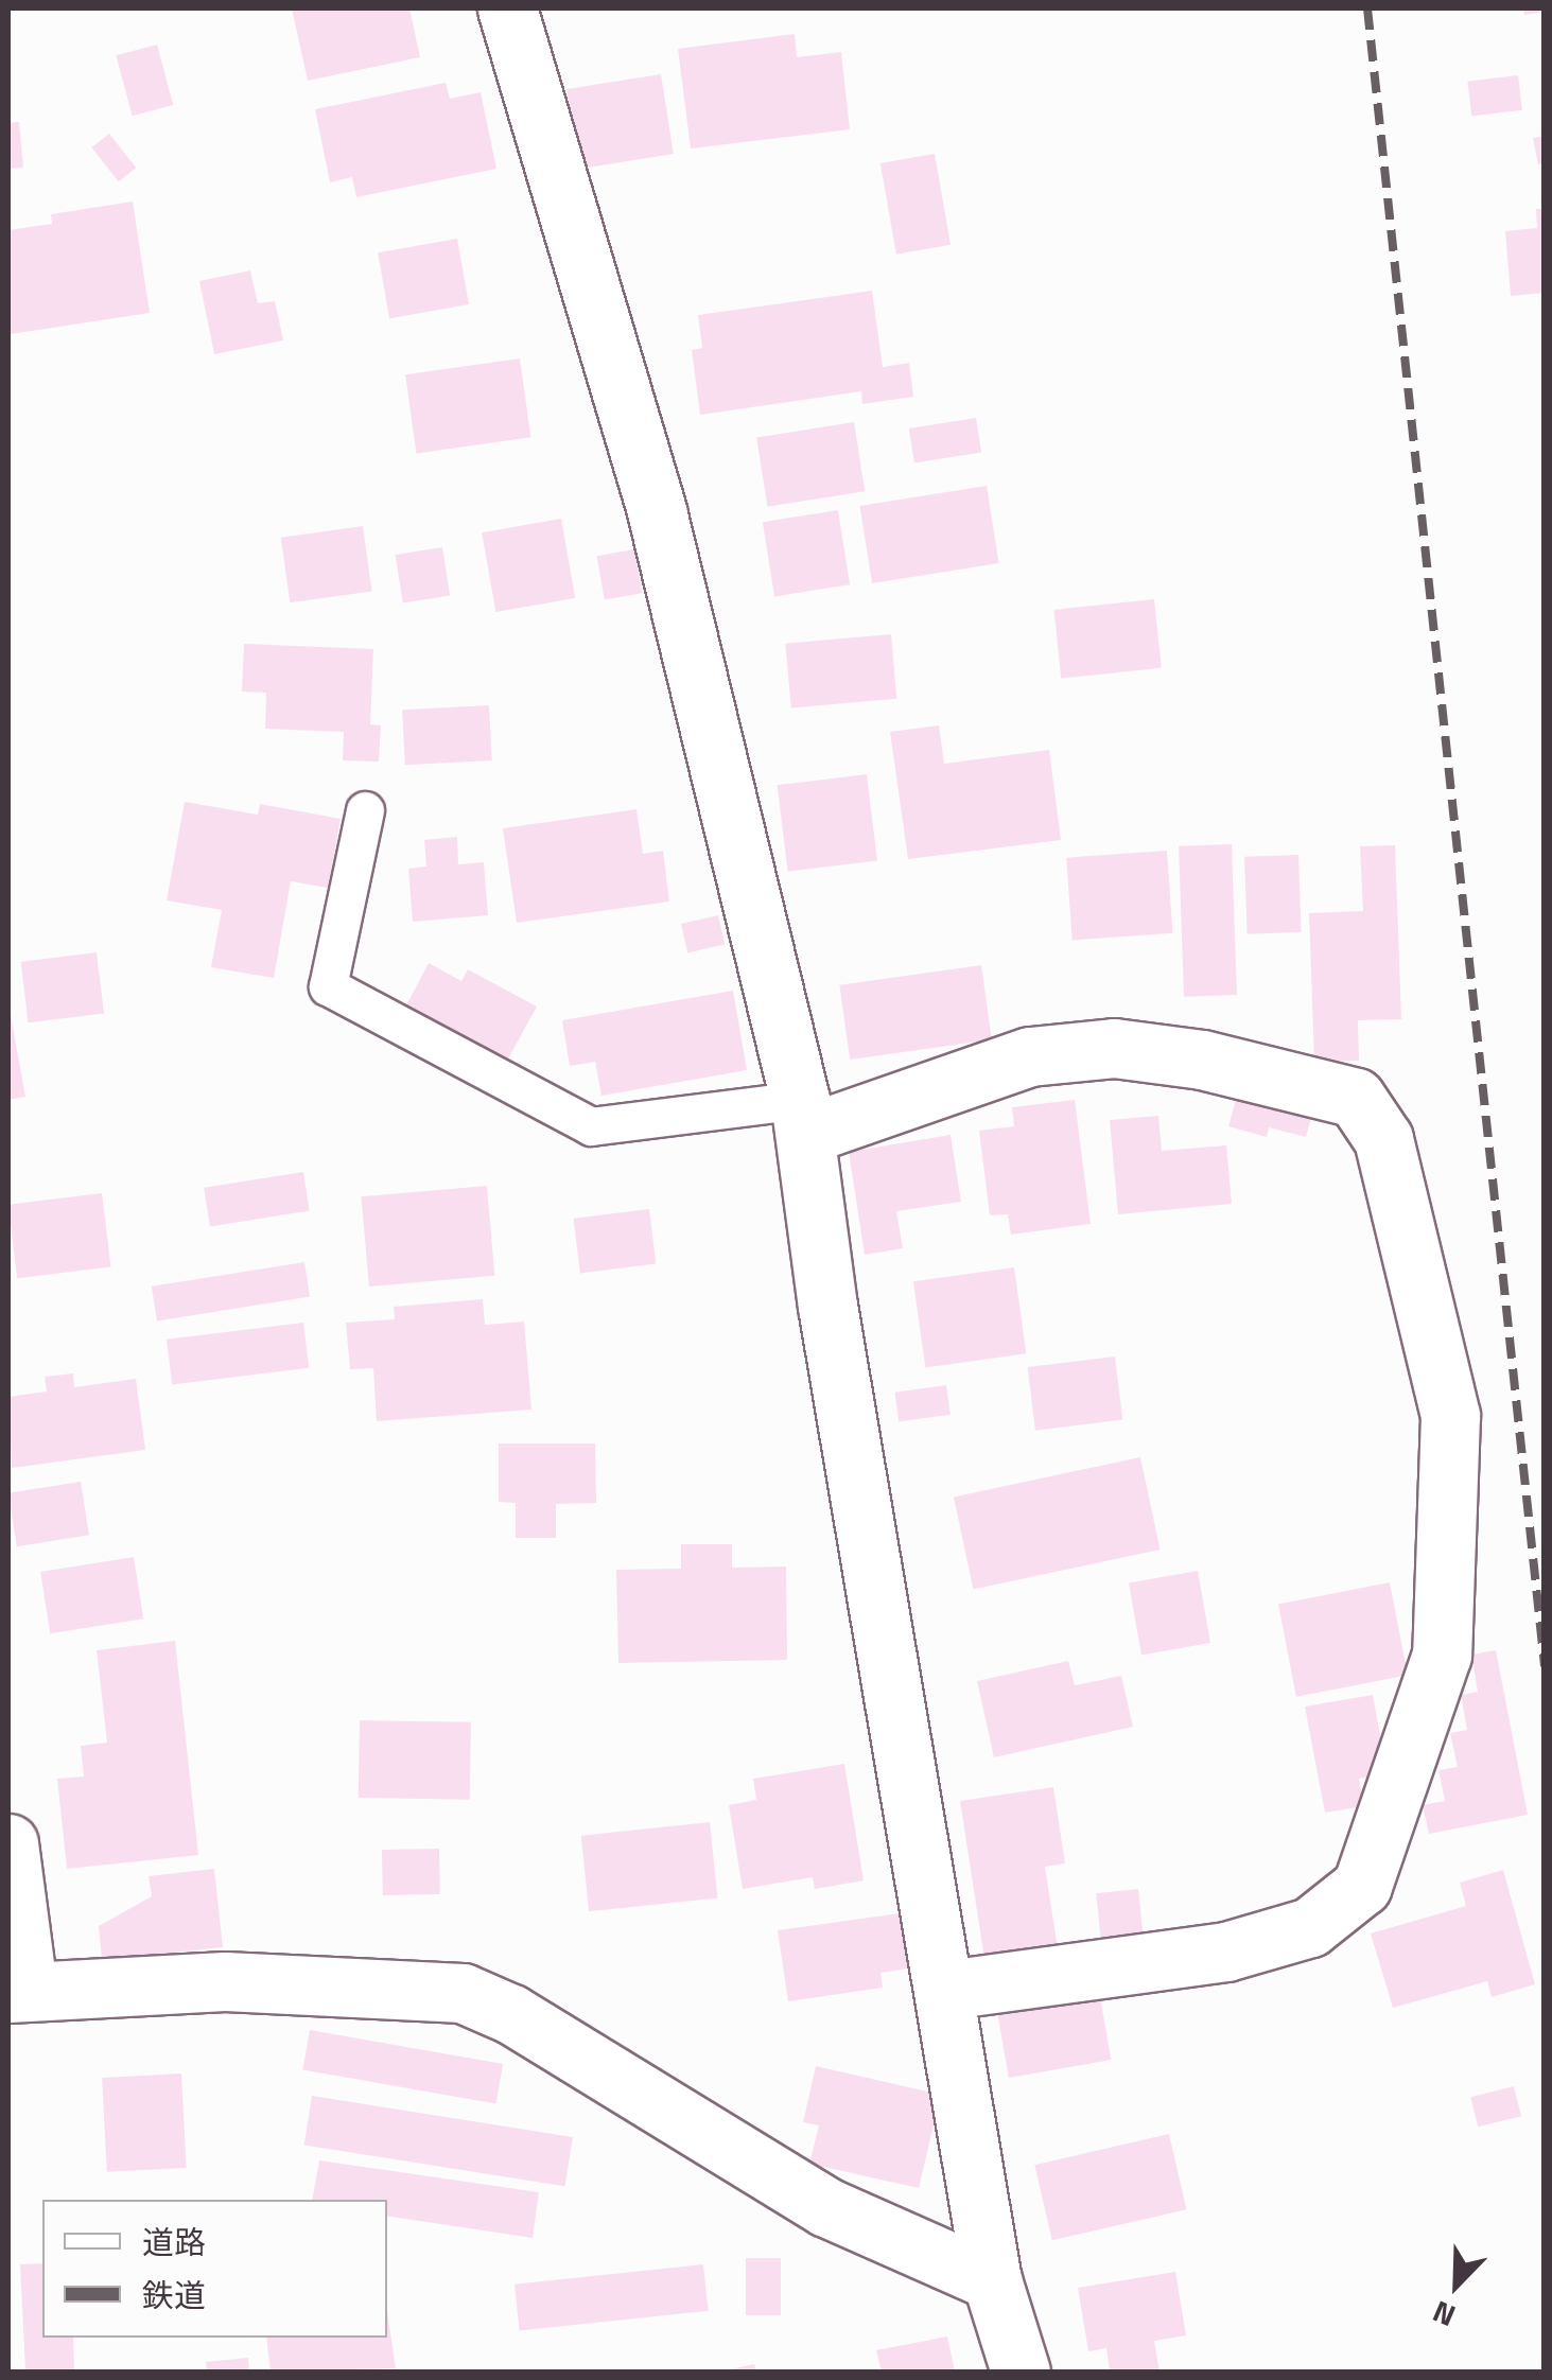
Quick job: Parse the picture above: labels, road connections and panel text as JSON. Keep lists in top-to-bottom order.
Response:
{
  "legend": ["道路", "鉄道"],
  "north": "bottom left"
}
